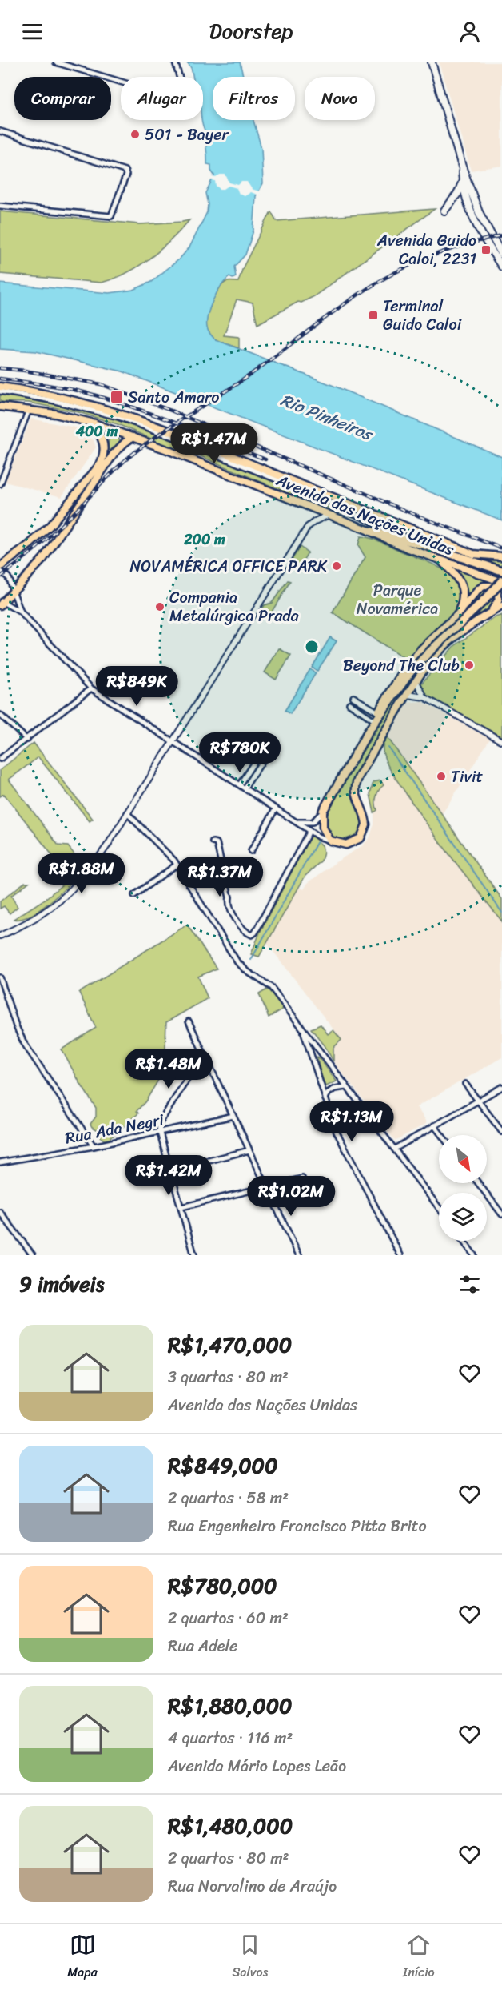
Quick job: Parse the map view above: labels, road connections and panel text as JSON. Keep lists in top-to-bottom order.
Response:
{
  "streets": {
    "main road": ["Avenida das Nações Unidas"],
    "street": ["Rua Ada Negri"]
  },
  "water": ["Rio Pinheiros"],
  "parks": ["Parque Novamérica"],
  "places": {
    "other": [
      "501 - Bayer",
      "NOVAMÉRICA OFFICE PARK",
      "Compania Metalúrgica Prada",
      "Beyond The Club",
      "Tivit"
    ],
    "transit": ["Avenida Guido Caloi, 2231", "Terminal Guido Caloi", "Santo Amaro"]
  },
  "north": "bottom right",
  "page": {
    "header": "Doorstep",
    "chip": [
      "Comprar",
      "Alugar",
      "Filtros",
      "Novo"
    ],
    "price": [
      "R$1.47M",
      "R$849K",
      "R$780K",
      "R$1.88M",
      "R$1.37M",
      "R$1.48M",
      "R$1.13M",
      "R$1.42M",
      "R$1.02M"
    ],
    "heading": "9 imóveis",
    "list": [
      {
        "name": "R$1,470,000",
        "note": "3 quartos · 80 m² · Avenida das Nações Unidas"
      },
      {
        "name": "R$849,000",
        "note": "2 quartos · 58 m² · Rua Engenheiro Francisco Pitta Brito"
      },
      {
        "name": "R$780,000",
        "note": "2 quartos · 60 m² · Rua Adele"
      },
      {
        "name": "R$1,880,000",
        "note": "4 quartos · 116 m² · Avenida Mário Lopes Leão"
      },
      {
        "name": "R$1,480,000",
        "note": "2 quartos · 80 m² · Rua Norvalino de Araújo"
      }
    ],
    "tabs": ["Mapa", "Salvos", "Início"]
  },
  "rings": ["400 m", "200 m"]
}
